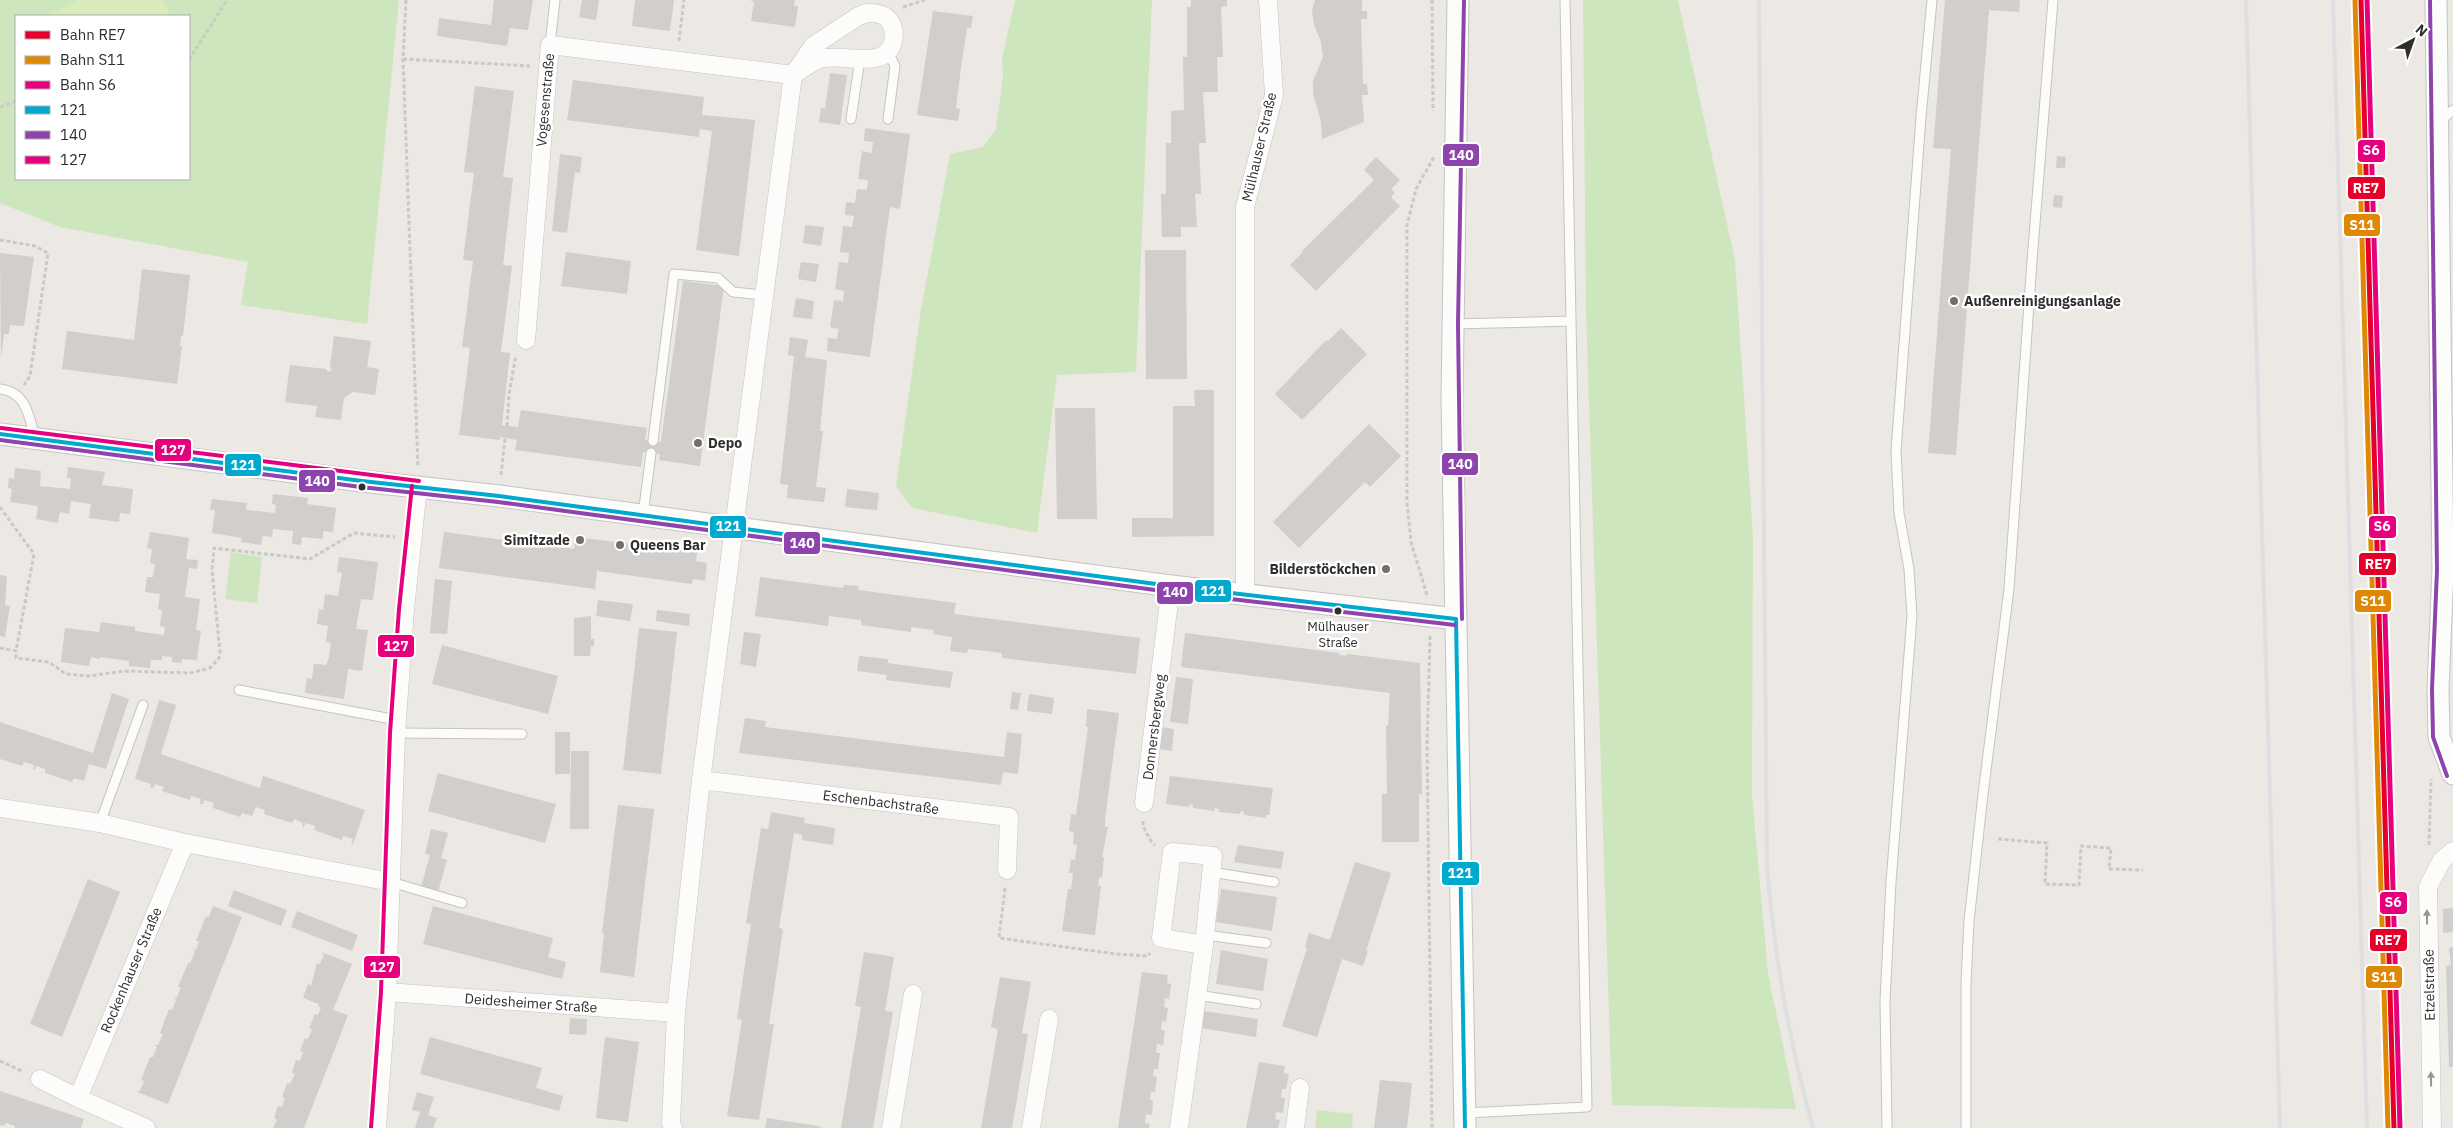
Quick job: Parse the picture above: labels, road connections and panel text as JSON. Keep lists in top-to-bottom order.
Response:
{
  "streets": {
    "street": [
      "Vogesenstraße",
      "Mülhauser Straße",
      "Donnersbergweg",
      "Eschenbachstraße",
      "Rockenhauser Straße",
      "Etzelstraße",
      "Deidesheimer Straße"
    ]
  },
  "one_way": ["Etzelstraße"],
  "places": [
    "Außenreinigungsanlage",
    "Depo",
    "Simitzade",
    "Queens Bar",
    "Bilderstöckchen",
    "Mülhauser Straße"
  ],
  "lines": [
    "rail line RE7",
    "rail line S11",
    "rail line S6",
    "transit line 140",
    "transit line 127",
    "transit line 121"
  ],
  "legend": [
    "Bahn RE7",
    "Bahn S11",
    "Bahn S6",
    "121",
    "140",
    "127"
  ],
  "north": "top right"
}
